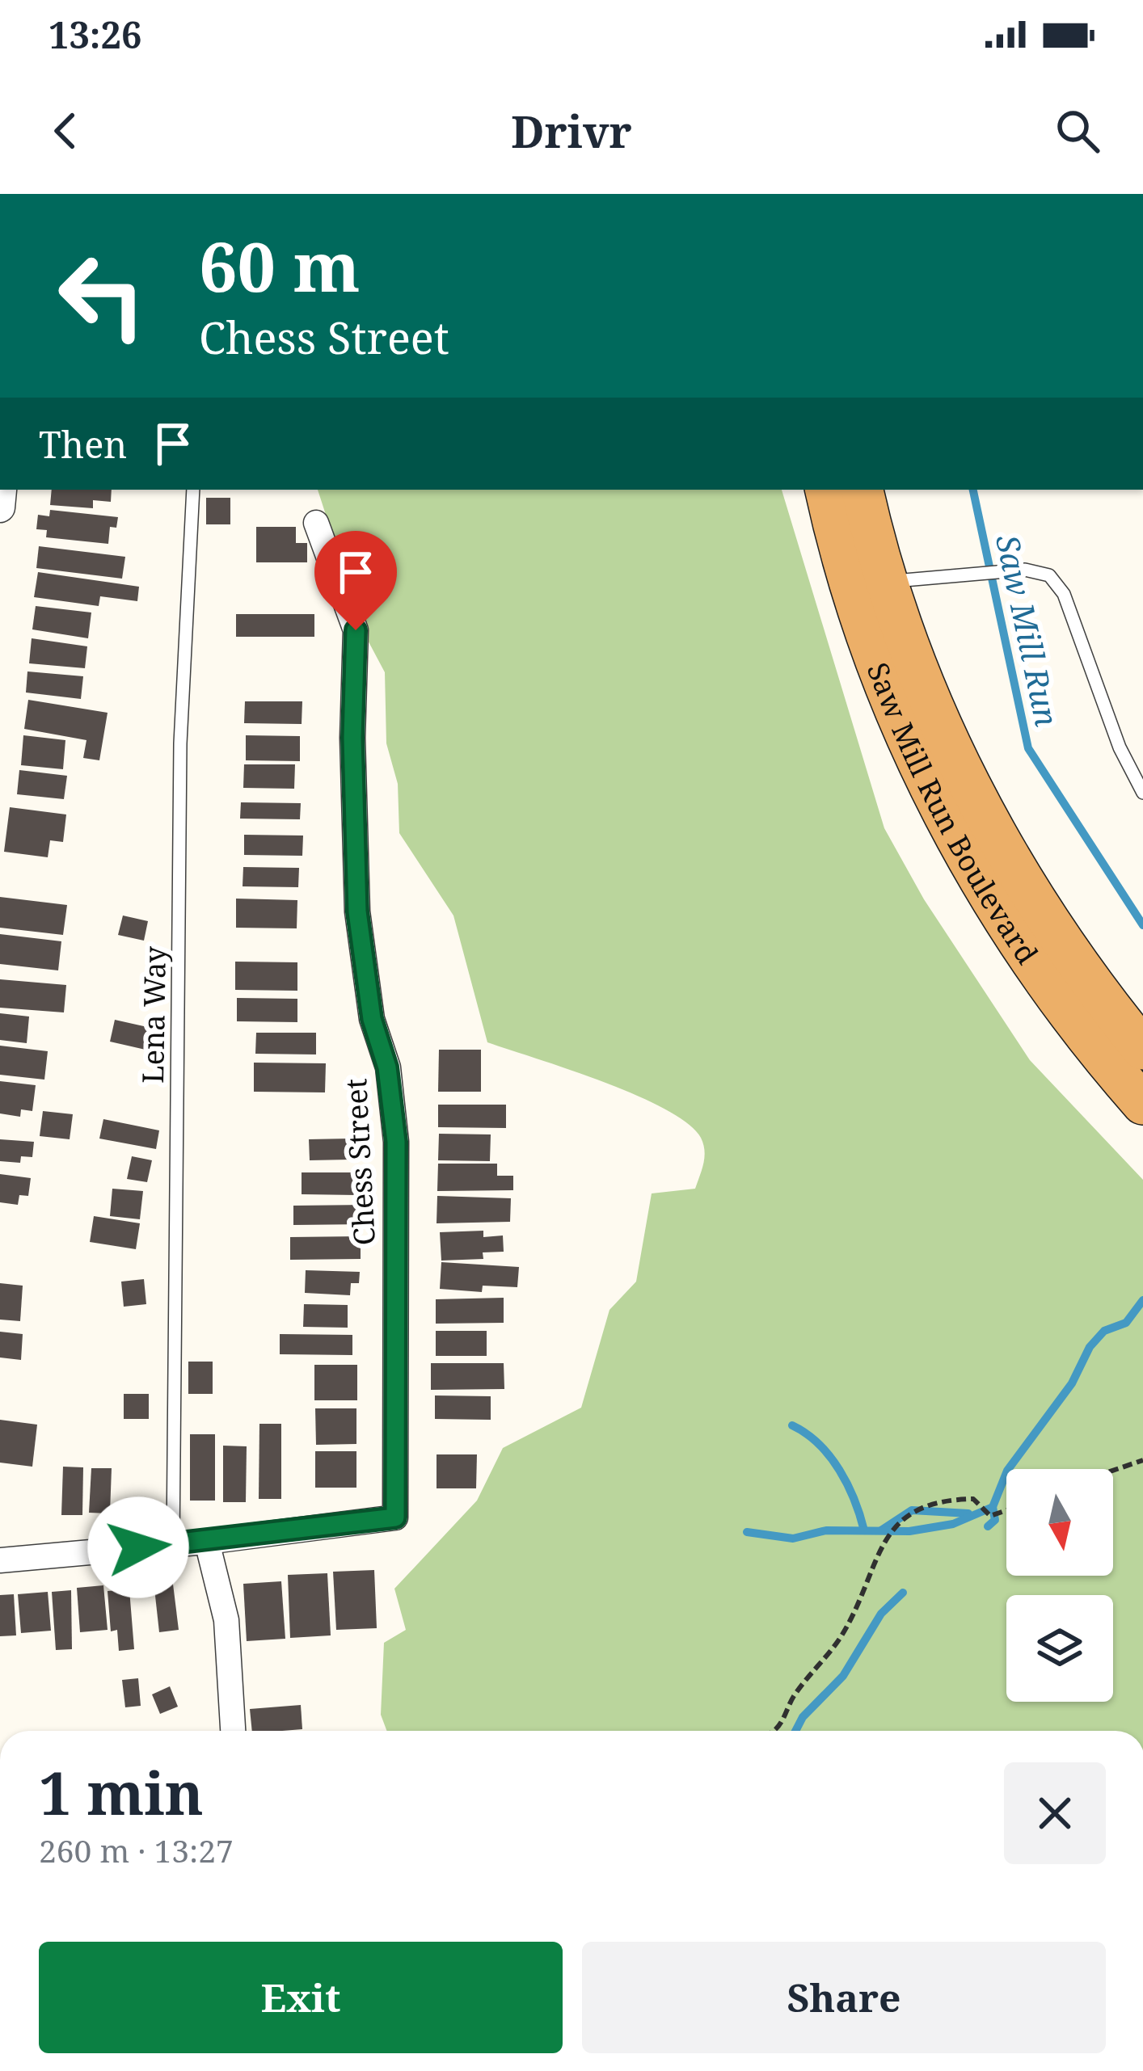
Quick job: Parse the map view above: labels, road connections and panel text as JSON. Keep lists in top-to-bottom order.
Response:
{
  "streets": {
    "highway": ["Saw Mill Run Boulevard"],
    "street": ["Chess Street"],
    "lane": ["Lena Way"]
  },
  "water": ["Saw Mill Run"],
  "north": "bottom",
  "page": {
    "status": "13:26",
    "header": "Drivr",
    "turn": ["60 m", "Chess Street"],
    "then": "Then",
    "heading": ["1 min", "260 m · 13:27"],
    "buttons": ["Exit", "Share"]
  }
}
